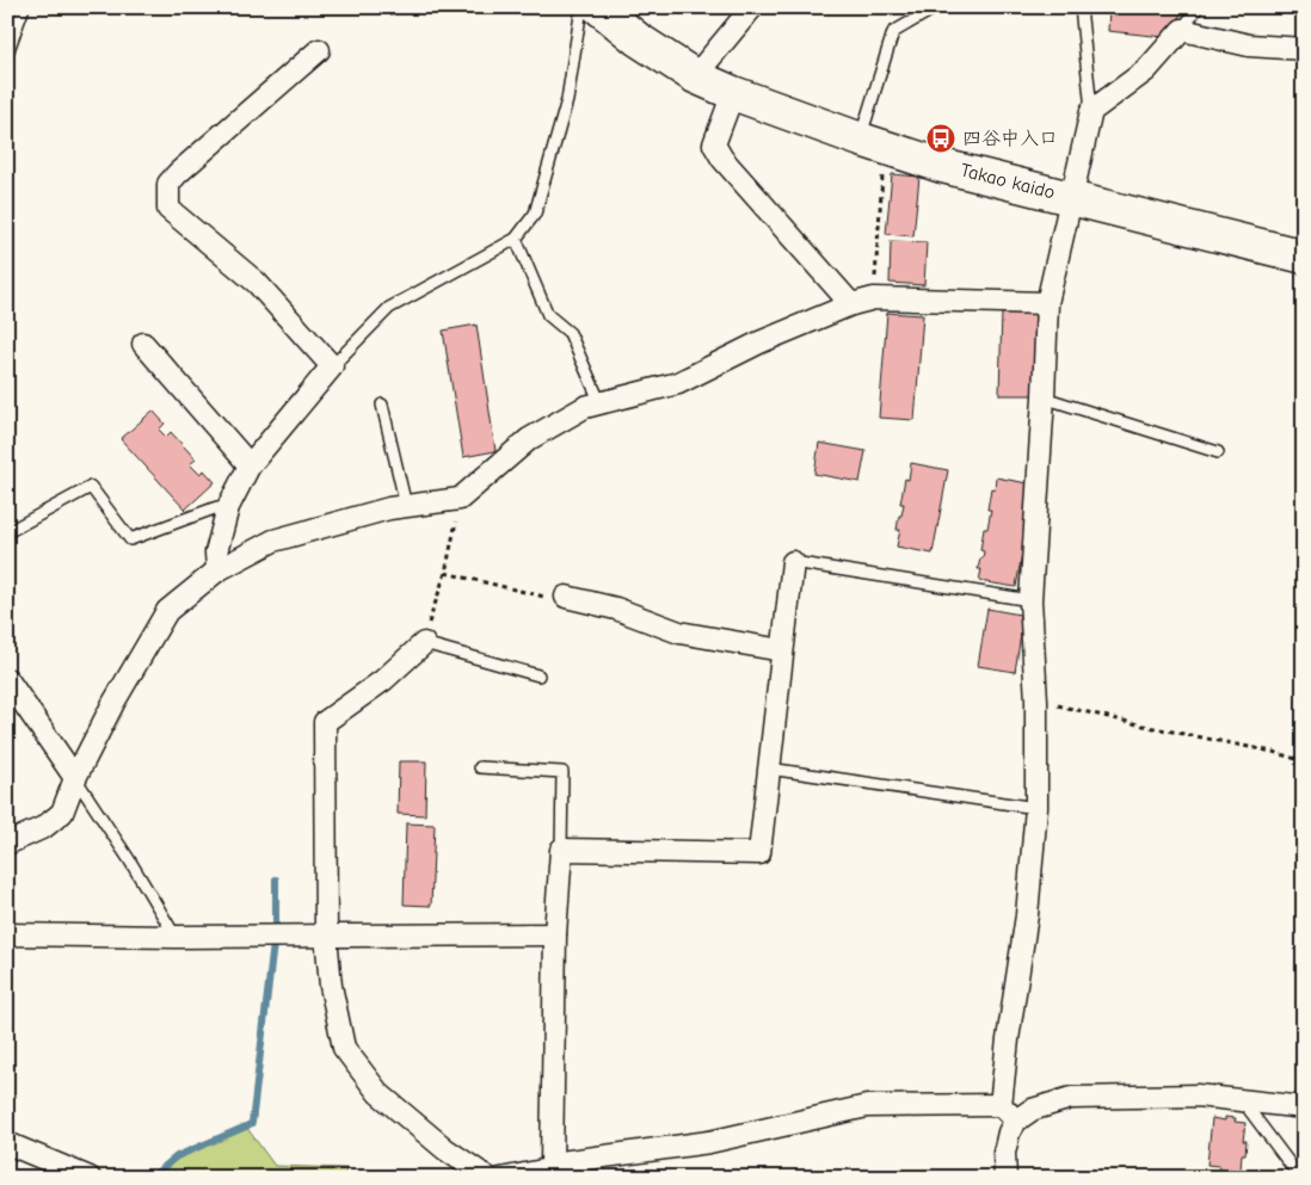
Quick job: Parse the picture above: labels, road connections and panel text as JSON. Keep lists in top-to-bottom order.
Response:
{
  "streets": {
    "main road": ["Takao kaido"]
  },
  "places": {
    "bus stop": ["四谷中入口"]
  }
}
